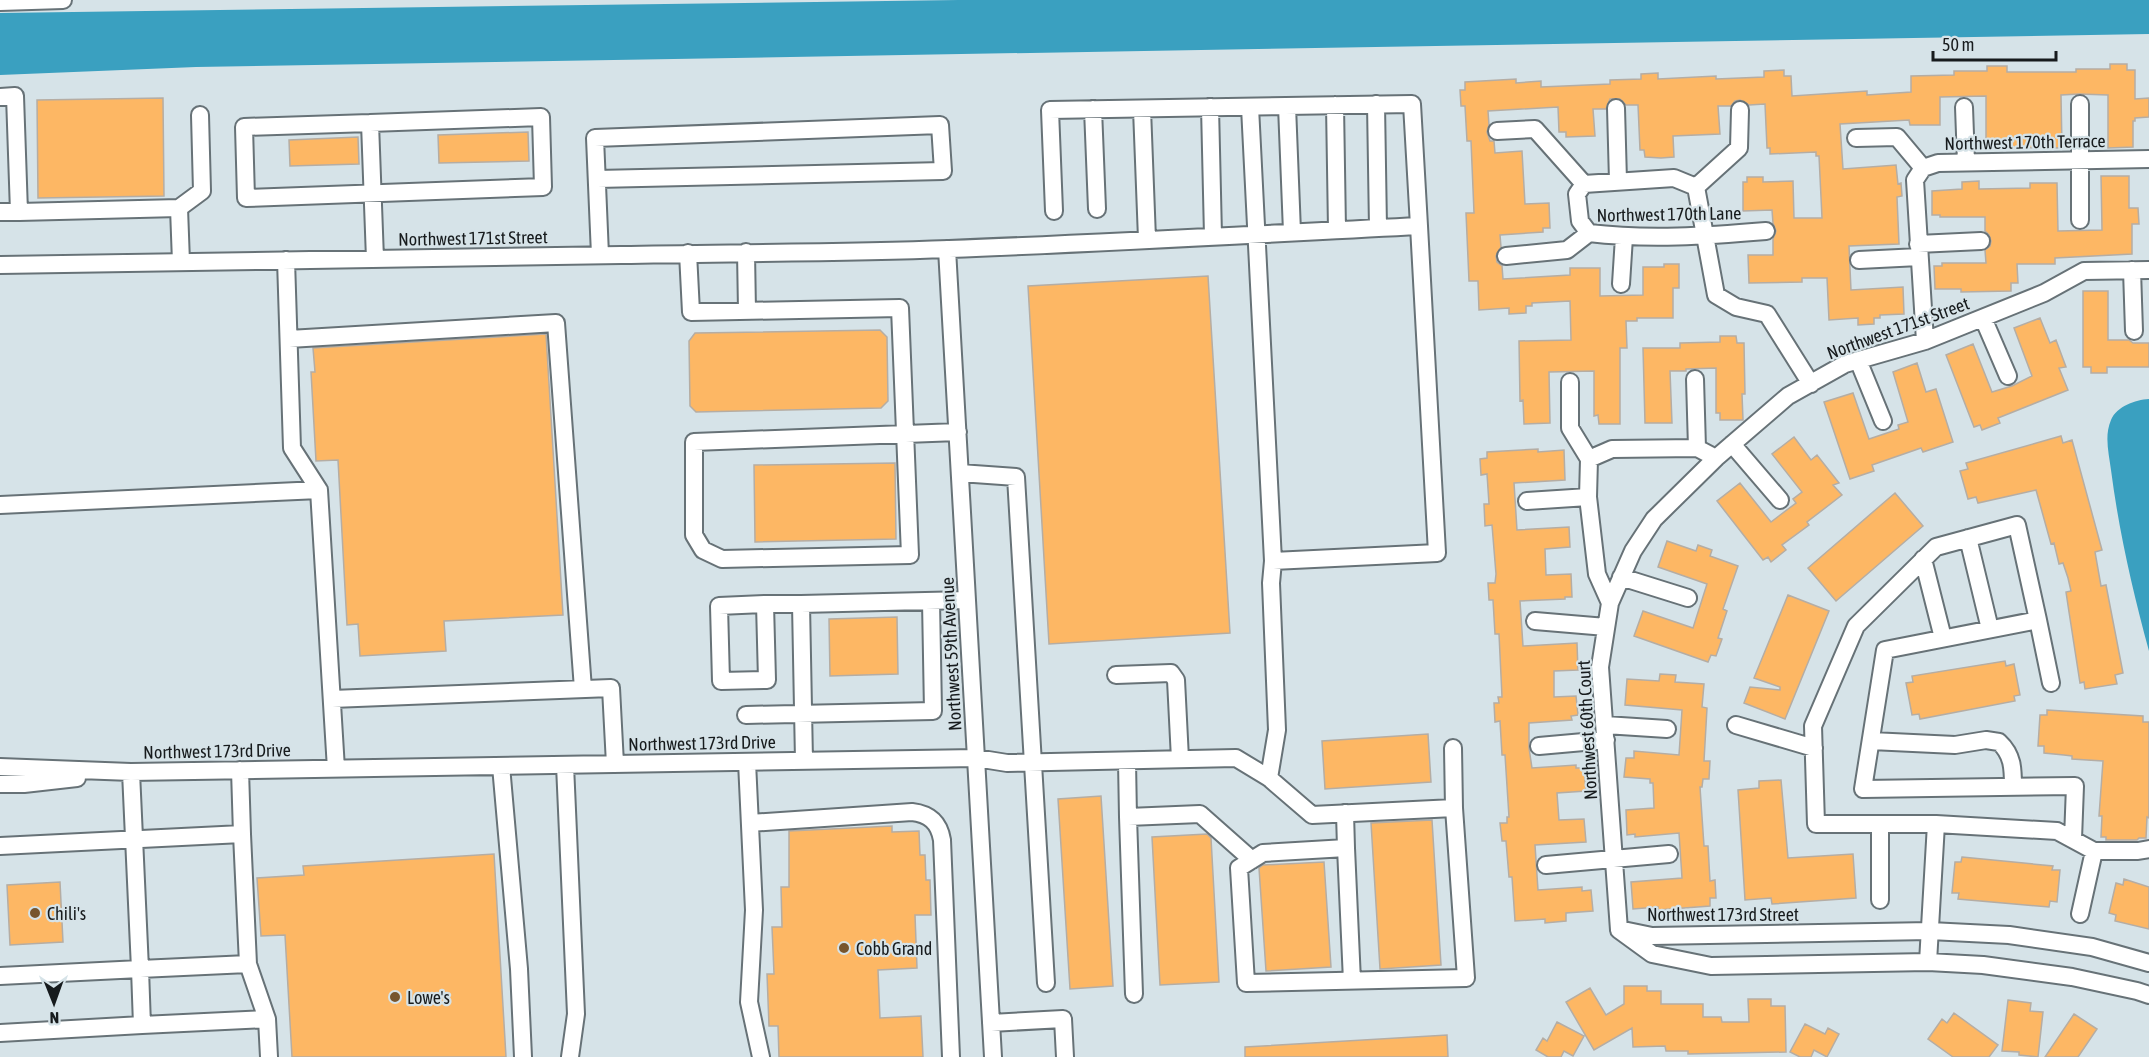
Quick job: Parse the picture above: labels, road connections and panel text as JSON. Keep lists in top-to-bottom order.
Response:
{
  "streets": {
    "street": [
      "Northwest 170th Terrace",
      "Northwest 170th Lane",
      "Northwest 171st Street",
      "Northwest 59th Avenue",
      "Northwest 60th Court",
      "Northwest 173rd Drive",
      "Northwest 173rd Street"
    ]
  },
  "crossings": [
    ["Northwest 170th Terrace", "Northwest 171st Street"],
    ["Northwest 171st Street", "Northwest 59th Avenue"],
    ["Northwest 171st Street", "Northwest 60th Court"],
    ["Northwest 59th Avenue", "Northwest 173rd Drive"],
    ["Northwest 60th Court", "Northwest 173rd Street"]
  ],
  "places": ["Chili's", "Cobb Grand", "Lowe's"],
  "scale_bar": "50 m",
  "north": "bottom"
}
